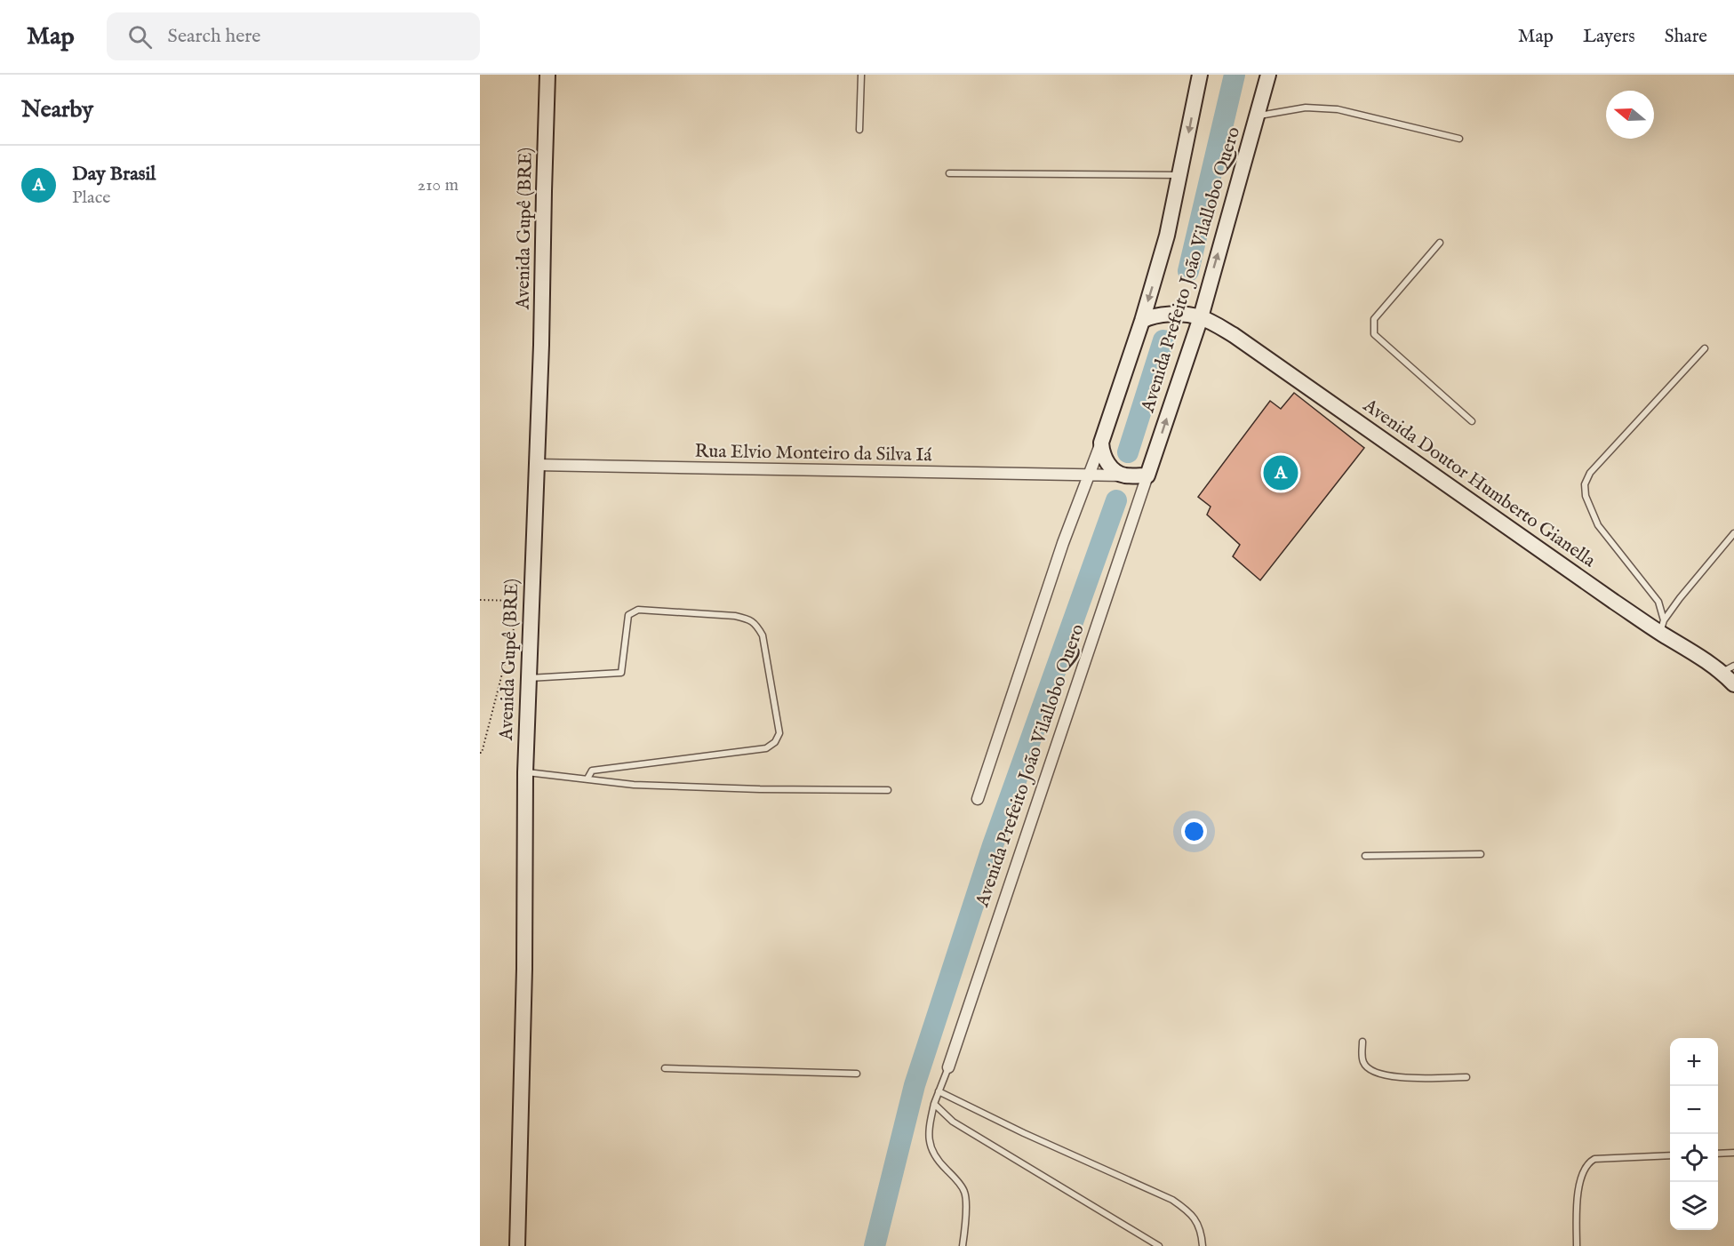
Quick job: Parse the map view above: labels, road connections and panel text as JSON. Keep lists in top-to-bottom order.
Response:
{
  "streets": {
    "main road": ["Avenida Gupê (BRE)", "Avenida Prefeito João Vilallobo Quero", "Avenida Doutor Humberto Gianella"],
    "street": ["Rua Elvio Monteiro da Silva Iá"]
  },
  "crossings": [
    ["Avenida Gupê (BRE)", "Rua Elvio Monteiro da Silva Iá"],
    ["Avenida Prefeito João Vilallobo Quero", "Rua Elvio Monteiro da Silva Iá"],
    ["Avenida Prefeito João Vilallobo Quero", "Avenida Doutor Humberto Gianella"]
  ],
  "north": "left",
  "page": {
    "header": "Map",
    "search": "Search here",
    "nav": ["Map", "Layers", "Share"],
    "heading": "Nearby",
    "list": [
      {
        "mark": "A",
        "name": "Day Brasil",
        "note": "Place",
        "value": "210 m"
      }
    ],
    "pins": "A",
    "map_buttons": ["+", "−"]
  }
}
